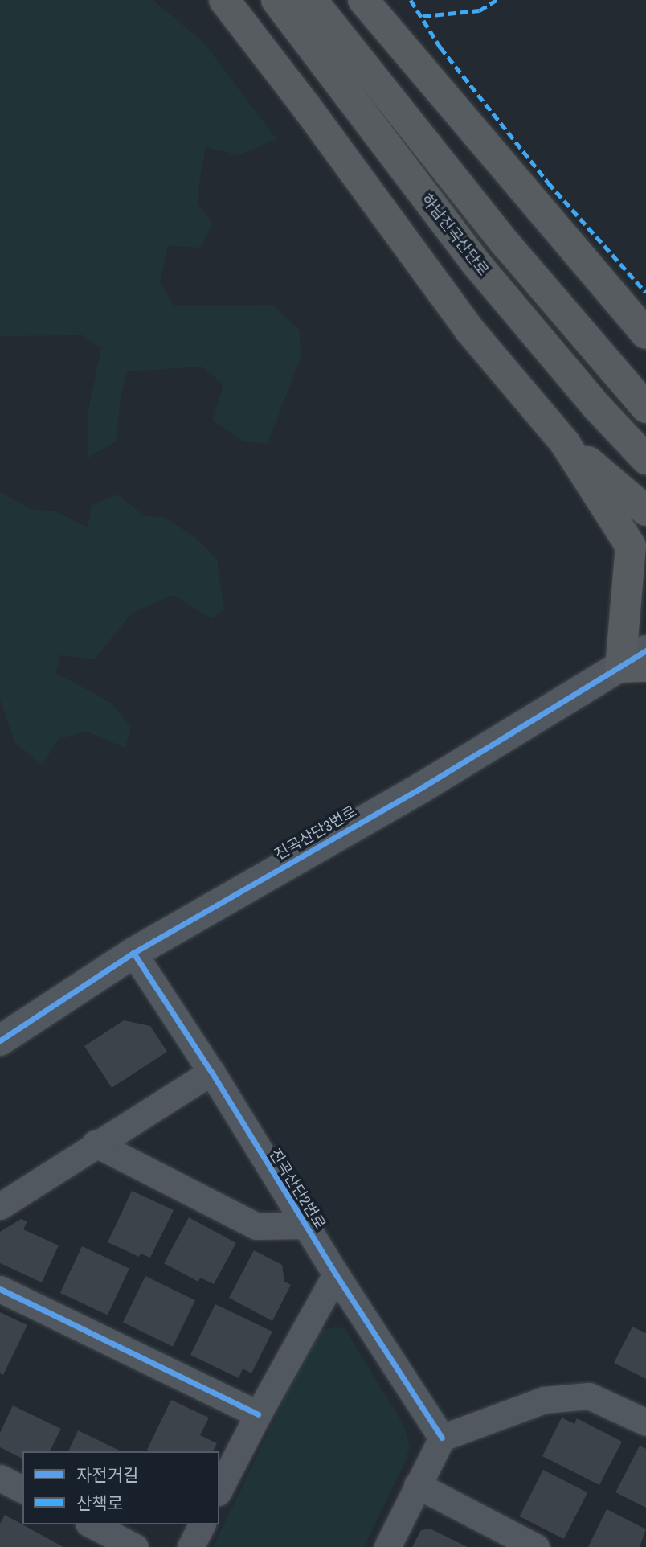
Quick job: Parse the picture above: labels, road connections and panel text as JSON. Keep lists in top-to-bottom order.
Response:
{
  "streets": {
    "highway": ["하남진곡산단로"],
    "street": ["진곡산단3번로", "진곡산단2번로"]
  },
  "crossings": [
    ["진곡산단3번로", "진곡산단2번로"]
  ],
  "legend": ["자전거길", "산책로"]
}
